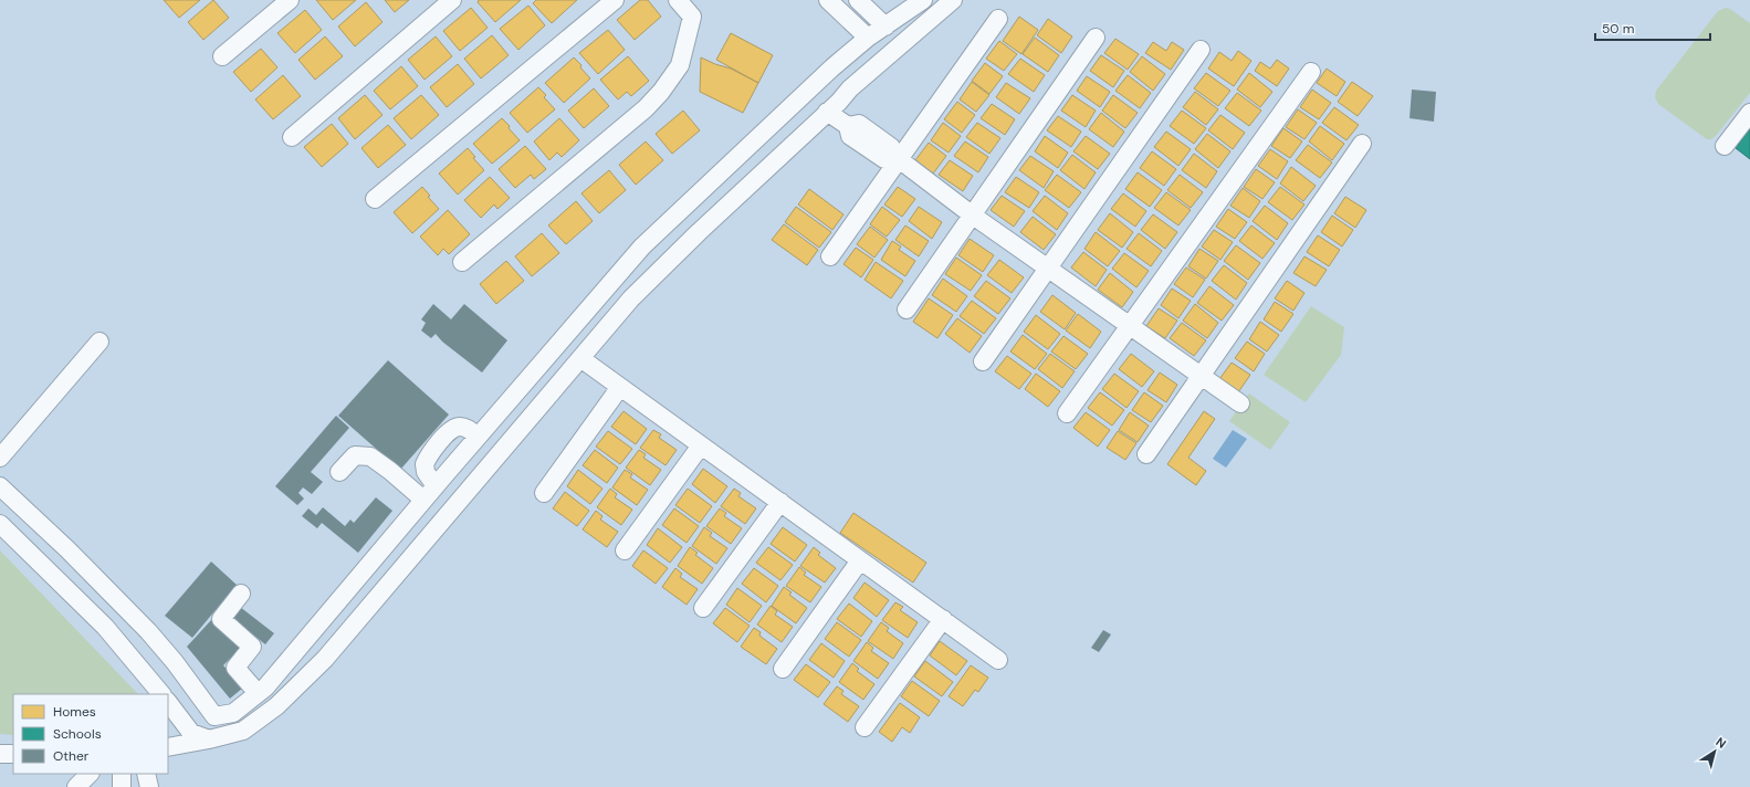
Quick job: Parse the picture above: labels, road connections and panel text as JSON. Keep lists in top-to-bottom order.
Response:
{
  "legend": ["Homes", "Schools", "Other"],
  "scale_bar": "50 m",
  "north": "top right"
}
